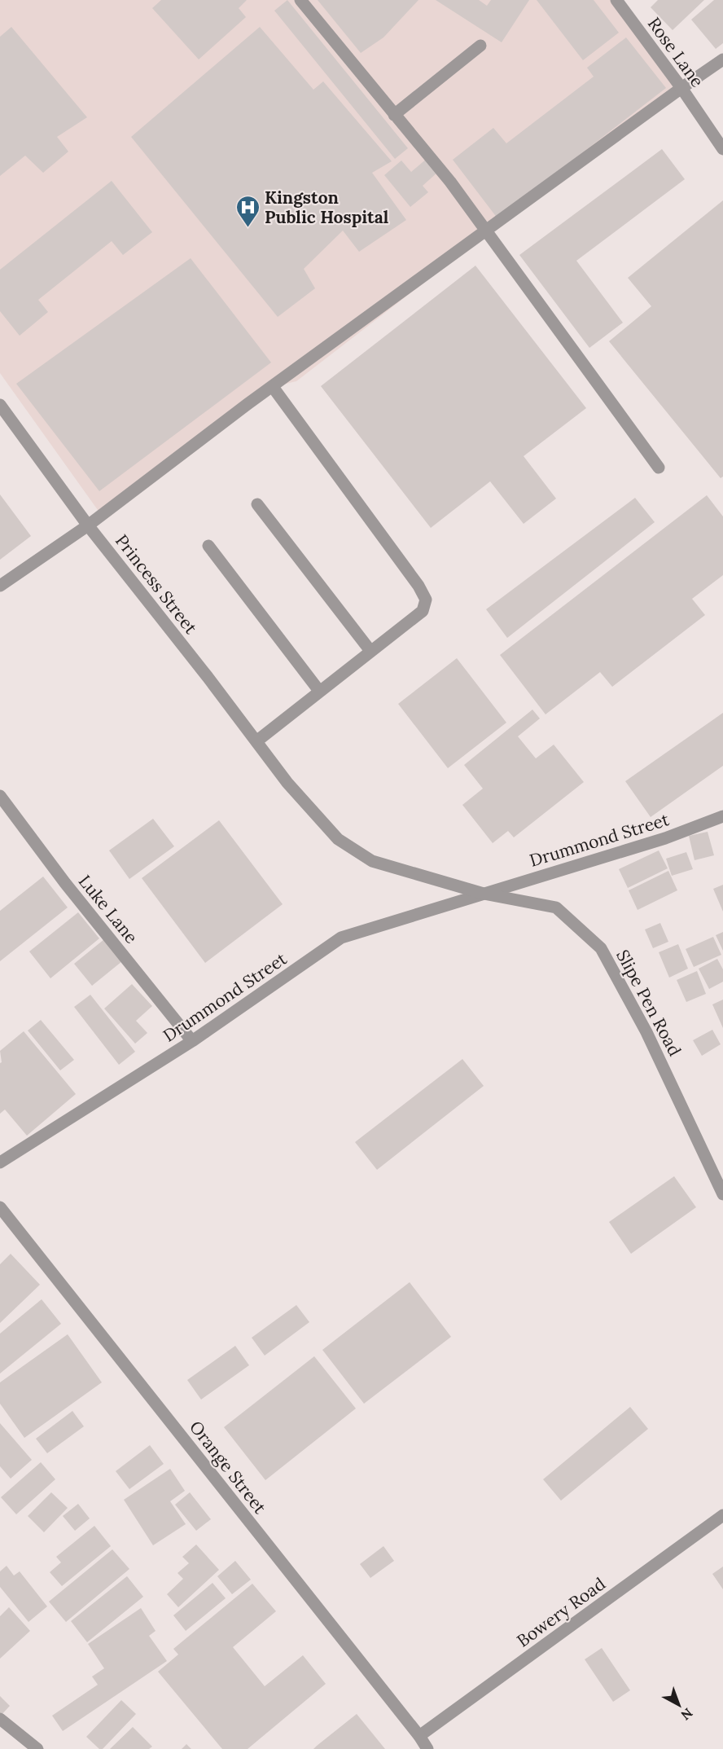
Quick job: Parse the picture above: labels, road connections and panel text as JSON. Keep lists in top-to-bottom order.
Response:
{
  "streets": {
    "street": [
      "Rose Lane",
      "Princess Street",
      "Drummond Street",
      "Luke Lane",
      "Slipe Pen Road",
      "Orange Street",
      "Bowery Road"
    ]
  },
  "crossings": [
    ["Princess Street", "Drummond Street"],
    ["Princess Street", "Slipe Pen Road"],
    ["Drummond Street", "Luke Lane"],
    ["Drummond Street", "Slipe Pen Road"],
    ["Orange Street", "Bowery Road"]
  ],
  "places": {
    "hospital": ["Kingston Public Hospital"]
  },
  "north": "bottom right"
}
